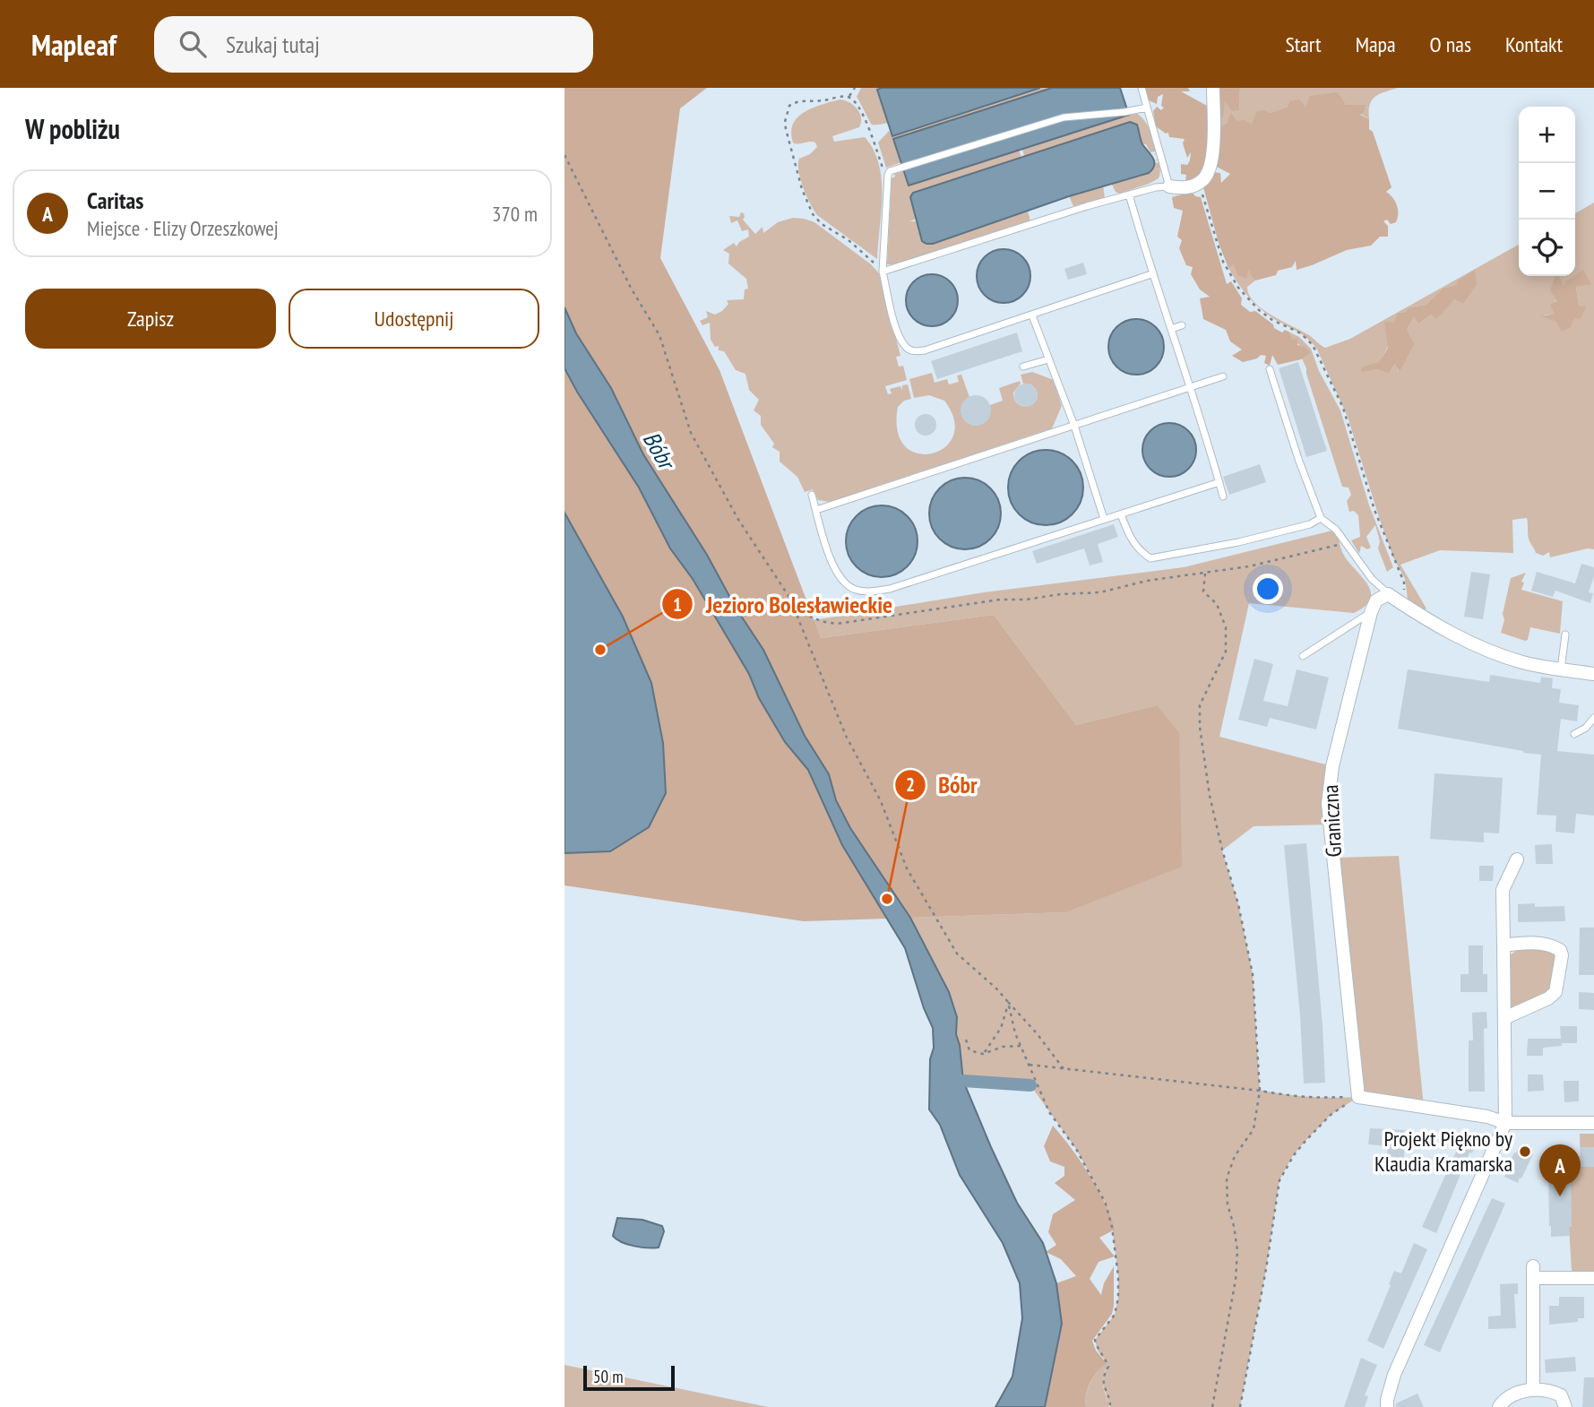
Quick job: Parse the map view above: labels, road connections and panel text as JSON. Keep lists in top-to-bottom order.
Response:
{
  "streets": {
    "street": ["Graniczna"]
  },
  "water": ["Bóbr"],
  "places": ["Jezioro Bolesławieckie", "Bóbr", "Projekt Piękno by Klaudia Kramarska"],
  "scale_bar": "50 m",
  "page": {
    "header": "Mapleaf",
    "search": "Szukaj tutaj",
    "nav": [
      "Start",
      "Mapa",
      "O nas",
      "Kontakt"
    ],
    "heading": "W pobliżu",
    "map_buttons": ["+", "−"],
    "list": [
      {
        "mark": "A",
        "name": "Caritas",
        "note": "Miejsce · Elizy Orzeszkowej",
        "value": "370 m"
      }
    ],
    "buttons": ["Zapisz", "Udostępnij"],
    "pins": "A",
    "scale": "50 m"
  }
}
